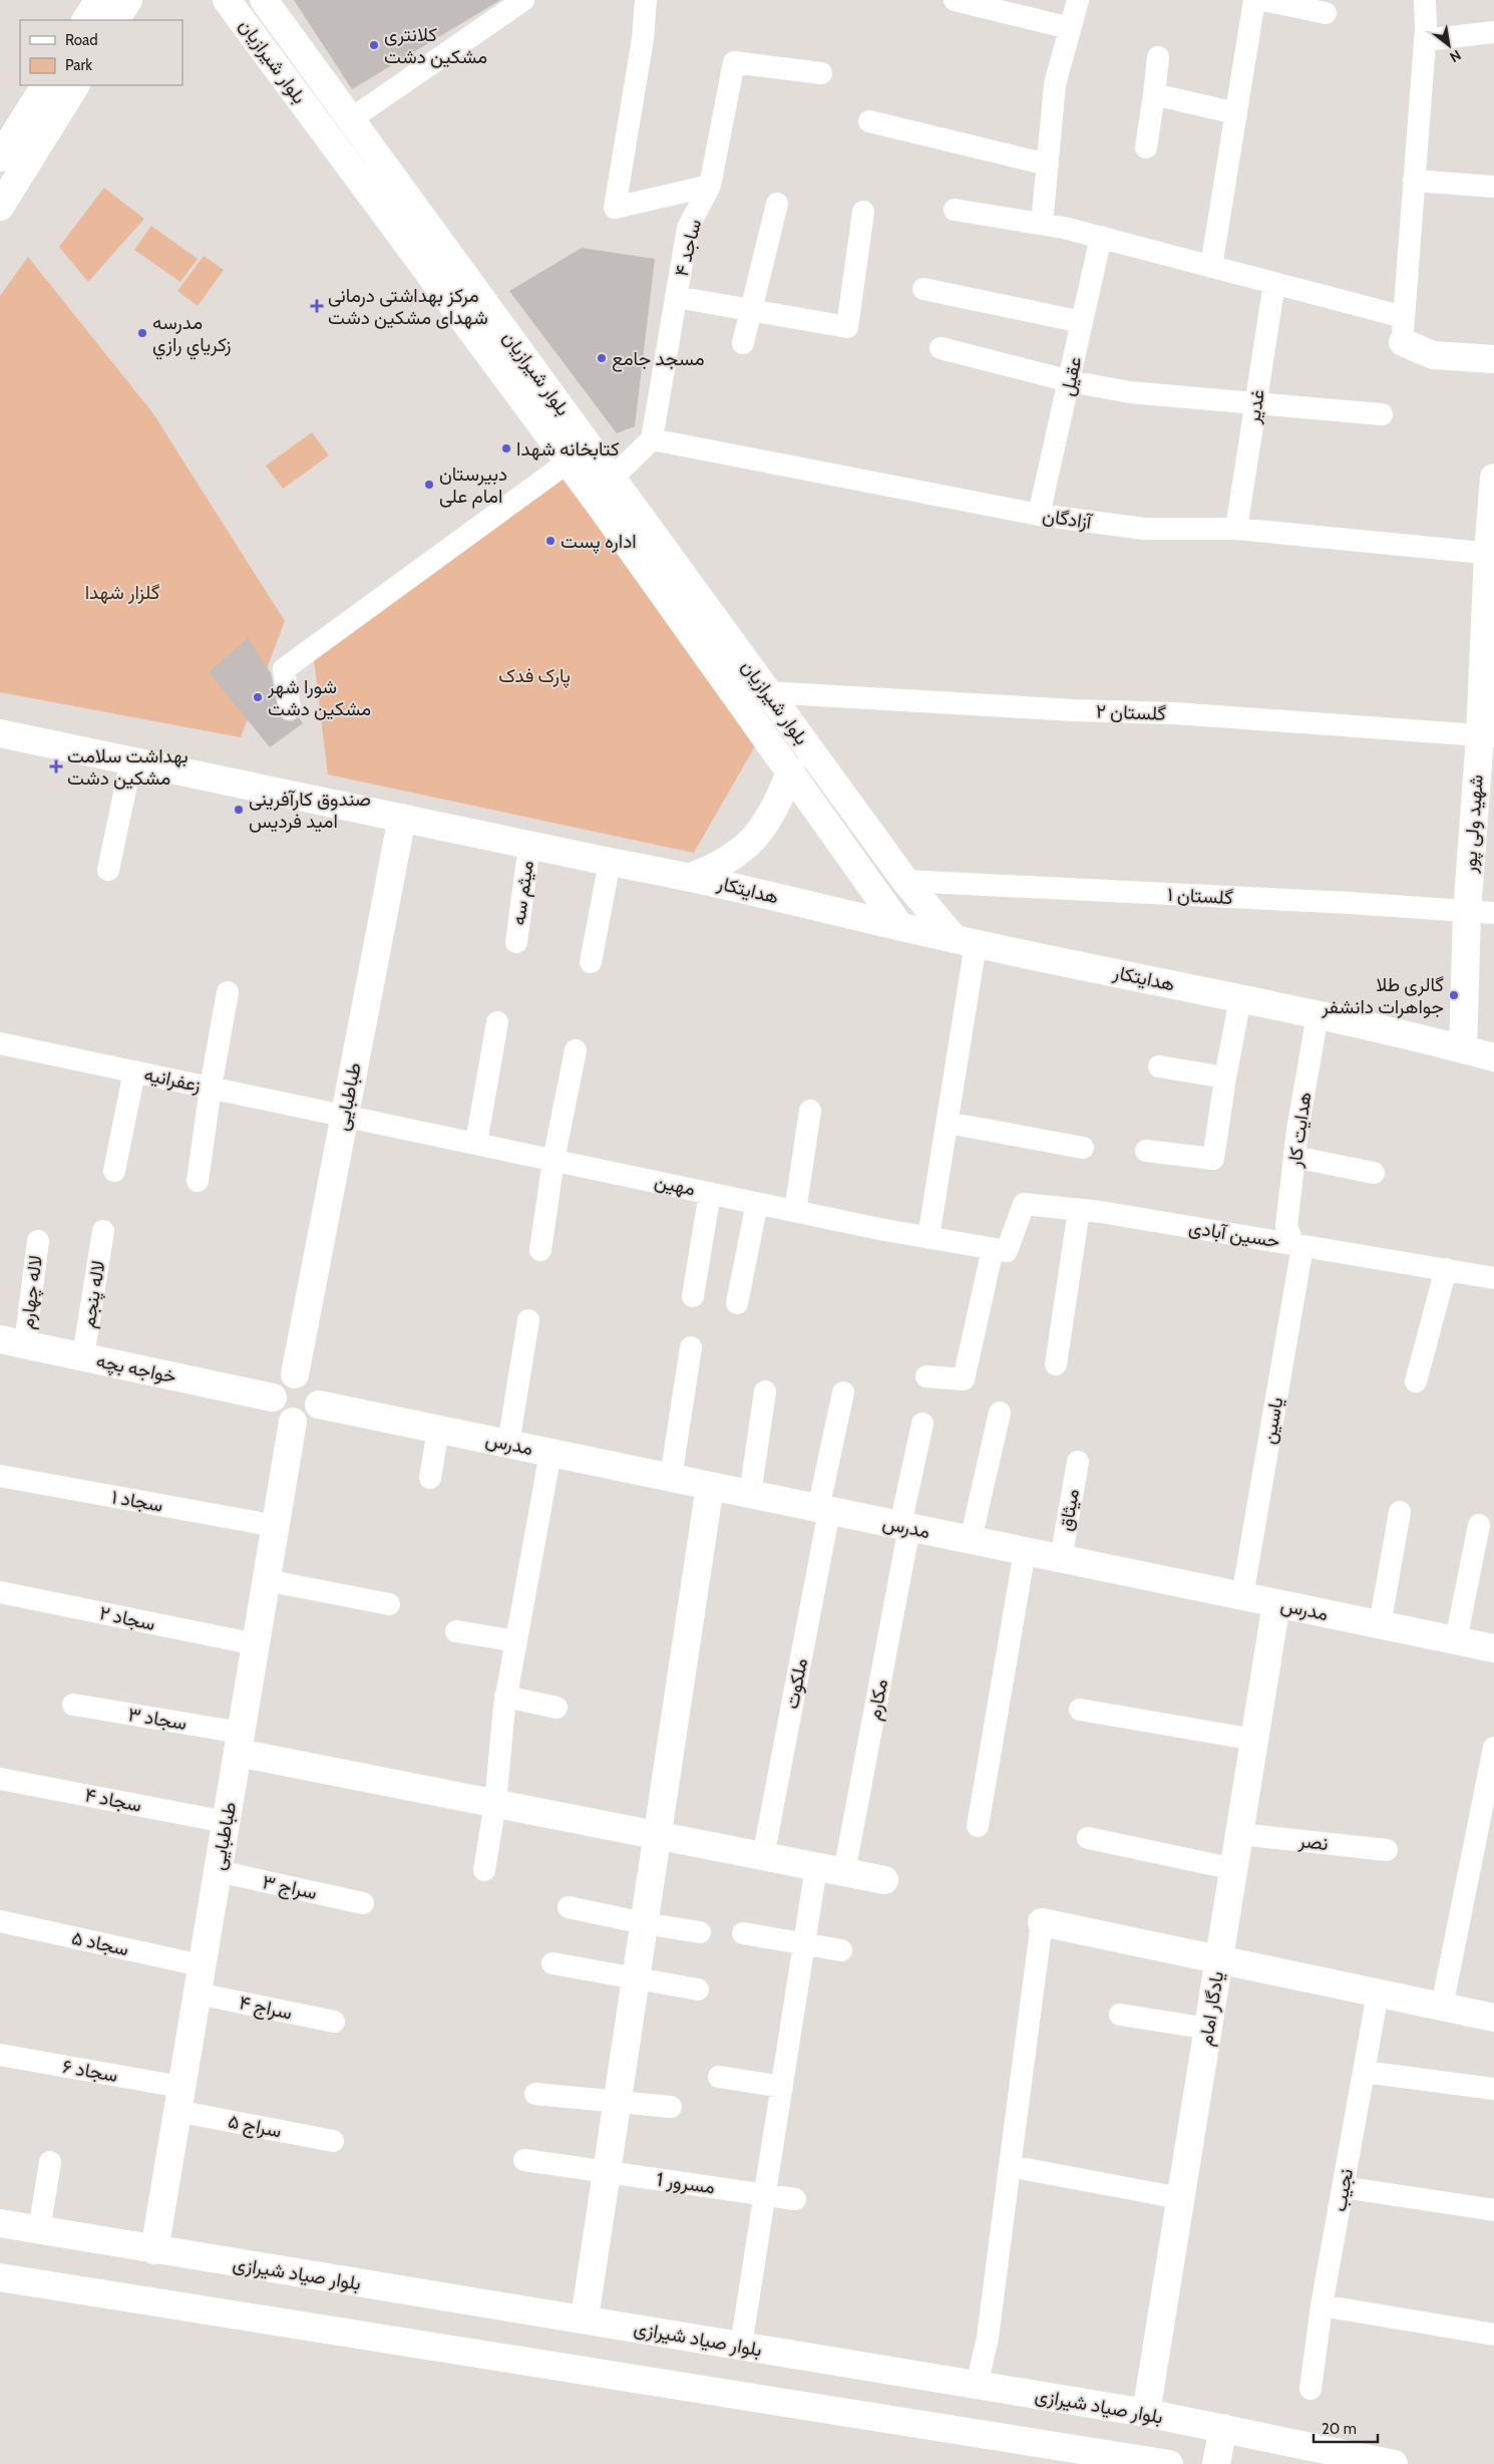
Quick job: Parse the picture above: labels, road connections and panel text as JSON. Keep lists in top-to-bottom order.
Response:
{
  "streets": {
    "main road": [
      "بلوار شیرازیان",
      "شهید ولی پور",
      "هدایتکار",
      "طباطبایی",
      "خواجه بچه",
      "مدرس",
      "یادگار امام",
      "بلوار صیاد شیرازی"
    ],
    "street": [
      "ساجد ۴",
      "عقیل",
      "غدیر",
      "آزادگان",
      "گلستان ۲",
      "میثم سه",
      "گلستان ۱",
      "زعفرانیه",
      "هدایت کار",
      "مهین",
      "حسین آبادی",
      "لاله چهارم",
      "لاله پنجم",
      "یاسین",
      "سجاد ۱",
      "میثاق",
      "سجاد ۲",
      "ملکوت",
      "مکارم",
      "سجاد ۳",
      "سجاد ۴",
      "نصر",
      "سراج ۳",
      "سجاد ۵",
      "سراج ۴",
      "سجاد ۶",
      "سراج ۵",
      "مسرور 1",
      "نجیب"
    ]
  },
  "crossings": [
    ["بلوار شیرازیان", "گلستان ۲"],
    ["بلوار شیرازیان", "هدایتکار"],
    ["بلوار شیرازیان", "گلستان ۱"],
    ["ساجد ۴", "آزادگان"],
    ["عقیل", "آزادگان"],
    ["غدیر", "آزادگان"],
    ["آزادگان", "شهید ولی پور"],
    ["گلستان ۲", "شهید ولی پور"],
    ["شهید ولی پور", "هدایتکار"],
    ["شهید ولی پور", "گلستان ۱"],
    ["هدایتکار", "میثم سه"],
    ["هدایتکار", "طباطبایی"],
    ["هدایتکار", "هدایت کار"],
    ["زعفرانیه", "طباطبایی"],
    ["زعفرانیه", "مهین"],
    ["طباطبایی", "مهین"],
    ["طباطبایی", "خواجه بچه"],
    ["طباطبایی", "مدرس"],
    ["طباطبایی", "سجاد ۱"],
    ["طباطبایی", "سجاد ۲"],
    ["طباطبایی", "سجاد ۳"],
    ["طباطبایی", "سجاد ۴"],
    ["طباطبایی", "سراج ۳"],
    ["طباطبایی", "سجاد ۵"],
    ["طباطبایی", "سراج ۴"],
    ["طباطبایی", "سجاد ۶"],
    ["طباطبایی", "سراج ۵"],
    ["طباطبایی", "بلوار صیاد شیرازی"],
    ["هدایت کار", "حسین آبادی"],
    ["هدایت کار", "یاسین"],
    ["مهین", "حسین آبادی"],
    ["حسین آبادی", "یاسین"],
    ["لاله چهارم", "خواجه بچه"],
    ["لاله پنجم", "خواجه بچه"],
    ["خواجه بچه", "مدرس"],
    ["یاسین", "مدرس"],
    ["مدرس", "میثاق"],
    ["مدرس", "ملکوت"],
    ["مدرس", "مکارم"],
    ["مدرس", "یادگار امام"],
    ["نصر", "یادگار امام"],
    ["یادگار امام", "بلوار صیاد شیرازی"],
    ["سجاد ۶", "سراج ۵"]
  ],
  "parks": ["گلزار شهدا", "پارک فدک"],
  "places": {
    "other": [
      "کلانتری مشکین دشت",
      "مدرسه زكرياي رازي",
      "مسجد جامع",
      "کتابخانه شهدا",
      "دبیرستان امام علی",
      "اداره پست",
      "شورا شهر مشکین دشت",
      "صندوق کارآفرینی امید فردیس",
      "گالری طلا جواهرات دانشفر"
    ],
    "health": ["مرکز بهداشتی درمانی شهدای مشکین دشت", "بهداشت سلامت مشکین دشت"]
  },
  "legend": ["Road", "Park"],
  "scale_bar": "20 m",
  "north": "bottom right"
}
